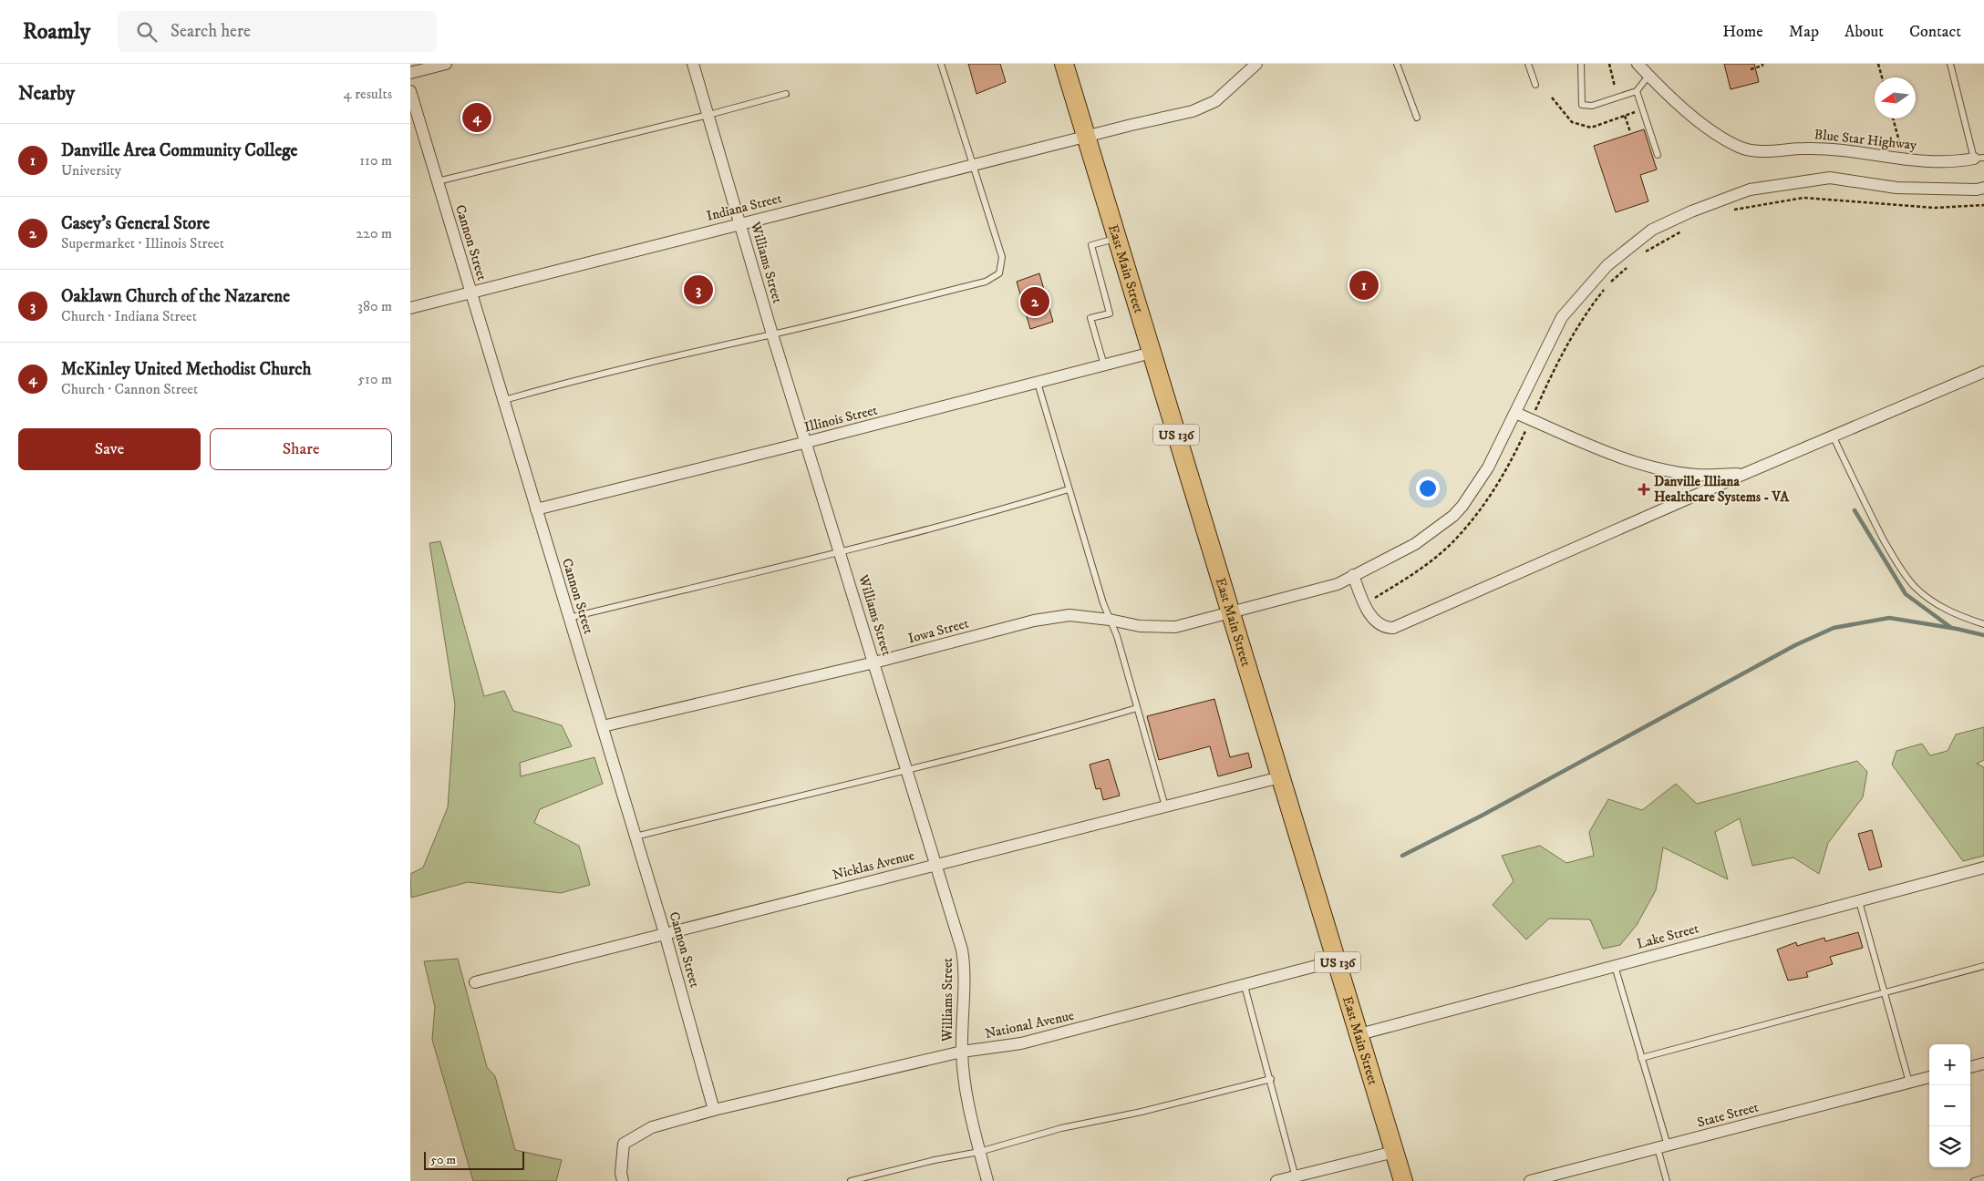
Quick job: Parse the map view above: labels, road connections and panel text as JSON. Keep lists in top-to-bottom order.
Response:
{
  "streets": {
    "main road": ["East Main Street", "US 136"],
    "street": [
      "Blue Star Highway",
      "Indiana Street",
      "Cannon Street",
      "Williams Street",
      "Illinois Street",
      "Iowa Street",
      "Nicklas Avenue",
      "Lake Street",
      "National Avenue",
      "State Street"
    ]
  },
  "crossings": [
    ["Indiana Street", "Cannon Street"],
    ["Indiana Street", "Williams Street"],
    ["Indiana Street", "East Main Street"],
    ["Cannon Street", "Illinois Street"],
    ["Cannon Street", "Iowa Street"],
    ["Cannon Street", "Nicklas Avenue"],
    ["Cannon Street", "National Avenue"],
    ["Williams Street", "Illinois Street"],
    ["Williams Street", "Iowa Street"],
    ["Williams Street", "Nicklas Avenue"],
    ["Williams Street", "National Avenue"],
    ["East Main Street", "Illinois Street"],
    ["East Main Street", "Iowa Street"],
    ["East Main Street", "Nicklas Avenue"],
    ["East Main Street", "Lake Street"],
    ["East Main Street", "National Avenue"]
  ],
  "places": {
    "health": ["Danville Illiana Healthcare Systems - VA"]
  },
  "scale_bar": "50 m",
  "north": "left",
  "page": {
    "header": "Roamly",
    "search": "Search here",
    "nav": [
      "Home",
      "Map",
      "About",
      "Contact"
    ],
    "heading": ["Nearby", "4 results"],
    "pins": [
      "4",
      "1",
      "3",
      "2"
    ],
    "list": [
      {
        "mark": "1",
        "name": "Danville Area Community College",
        "note": "University",
        "value": "110 m"
      },
      {
        "mark": "2",
        "name": "Casey's General Store",
        "note": "Supermarket · Illinois Street",
        "value": "220 m"
      },
      {
        "mark": "3",
        "name": "Oaklawn Church of the Nazarene",
        "note": "Church · Indiana Street",
        "value": "380 m"
      },
      {
        "mark": "4",
        "name": "McKinley United Methodist Church",
        "note": "Church · Cannon Street",
        "value": "510 m"
      }
    ],
    "buttons": ["Save", "Share"],
    "map_buttons": ["+", "−"],
    "scale": "50 m"
  }
}
